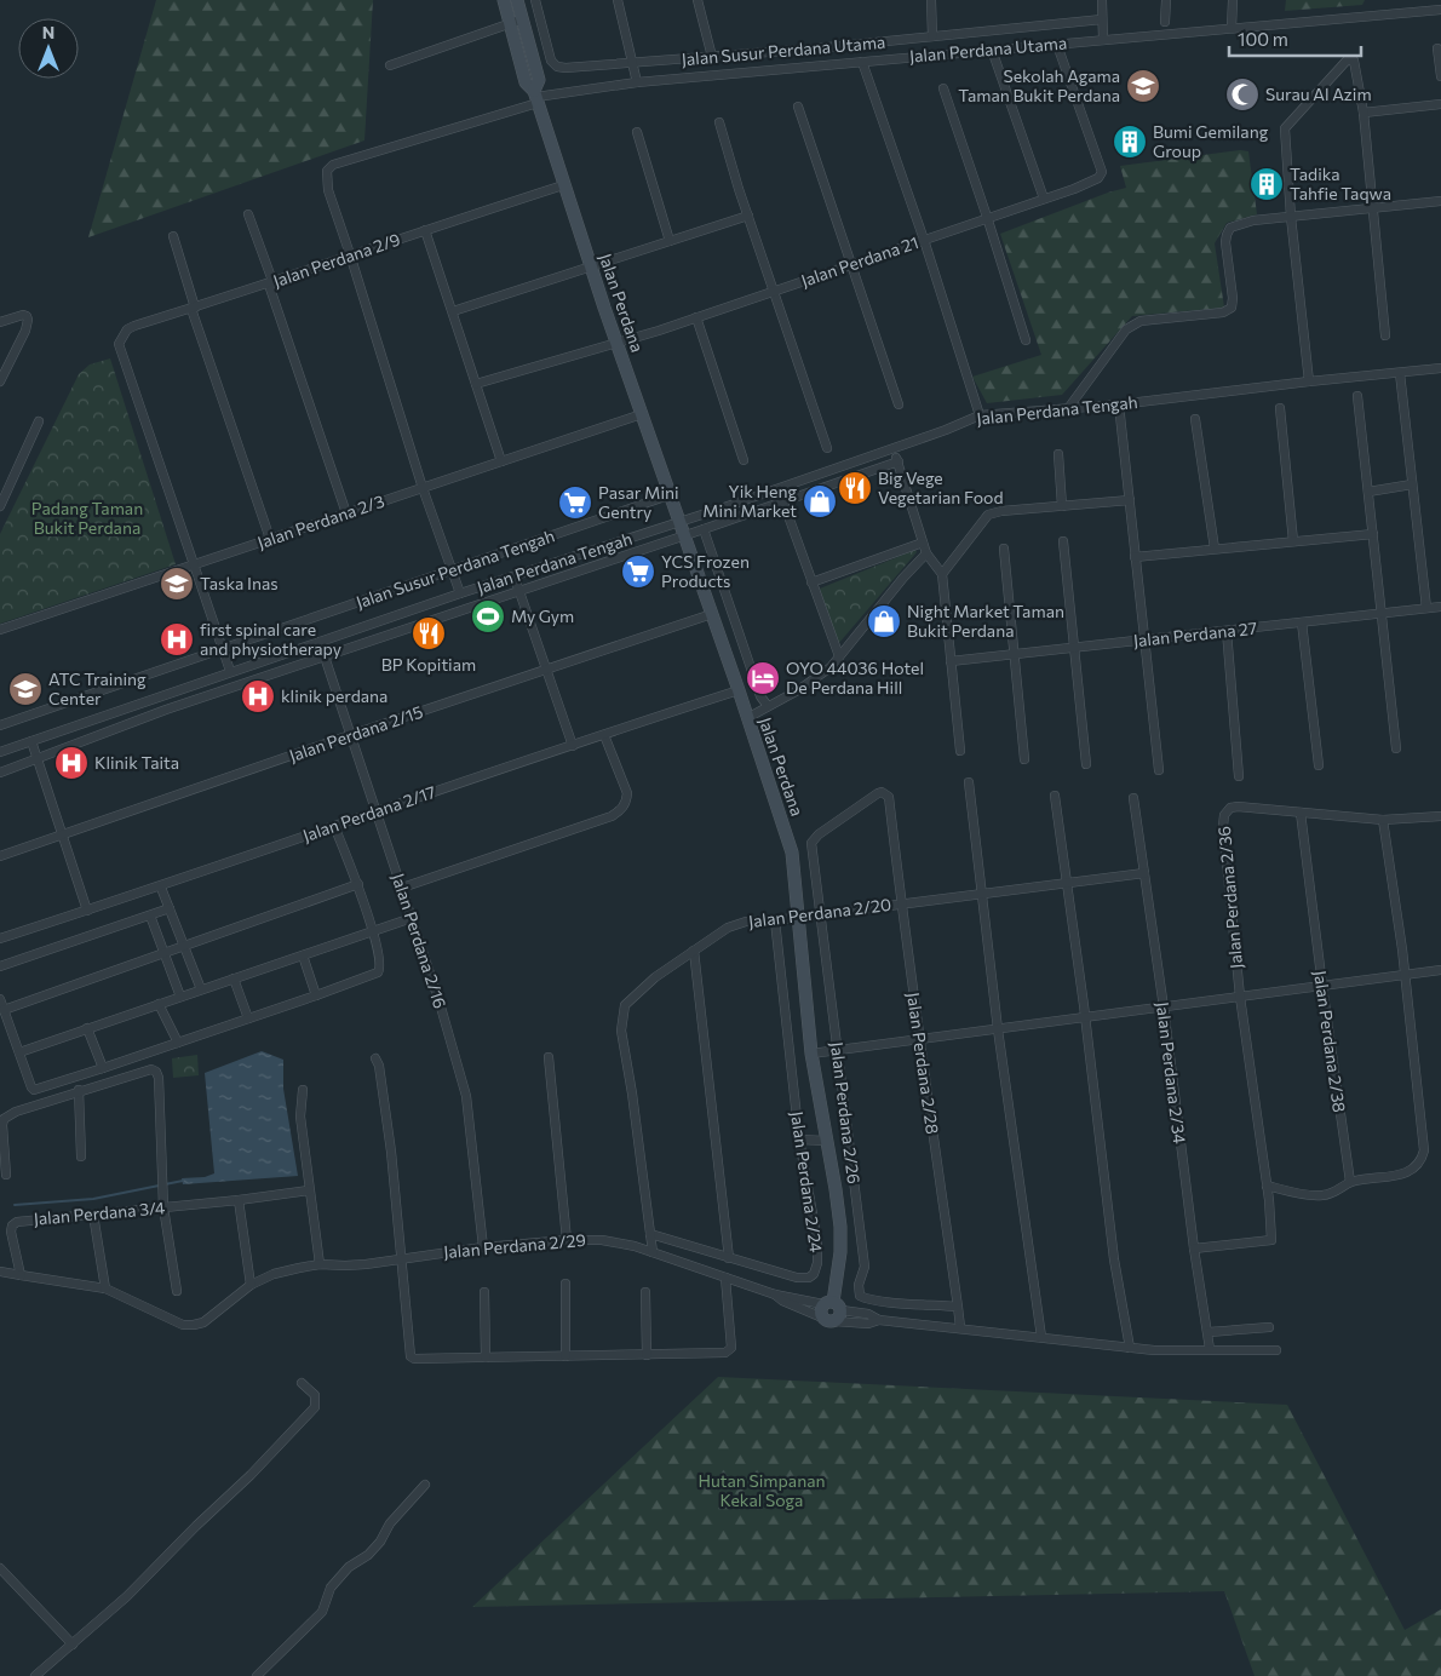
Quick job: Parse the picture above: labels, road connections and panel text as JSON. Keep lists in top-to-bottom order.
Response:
{
  "streets": {
    "street": [
      "Jalan Perdana Utama",
      "Jalan Susur Perdana Utama",
      "Jalan Perdana 2/9",
      "Jalan Perdana 21",
      "Jalan Perdana",
      "Jalan Perdana Tengah",
      "Jalan Perdana 2/3",
      "Jalan Susur Perdana Tengah",
      "Jalan Perdana 27",
      "Jalan Perdana 2/15",
      "Jalan Perdana 2/17",
      "Jalan Perdana 2/36",
      "Jalan Perdana 2/20",
      "Jalan Perdana 2/16",
      "Jalan Perdana 2/38",
      "Jalan Perdana 2/28",
      "Jalan Perdana 2/34",
      "Jalan Perdana 2/26",
      "Jalan Perdana 2/24",
      "Jalan Perdana 3/4",
      "Jalan Perdana 2/29"
    ]
  },
  "crossings": [
    ["Jalan Perdana Utama", "Jalan Perdana 2/9"],
    ["Jalan Perdana Utama", "Jalan Perdana 21"],
    ["Jalan Perdana Utama", "Jalan Perdana"],
    ["Jalan Perdana Utama", "Jalan Perdana Tengah"],
    ["Jalan Perdana Utama", "Jalan Perdana 2/3"],
    ["Jalan Perdana Utama", "Jalan Susur Perdana Tengah"],
    ["Jalan Perdana 2/9", "Jalan Perdana"],
    ["Jalan Perdana 2/9", "Jalan Perdana 2/3"],
    ["Jalan Perdana 21", "Jalan Perdana"],
    ["Jalan Perdana", "Jalan Perdana Tengah"],
    ["Jalan Perdana", "Jalan Perdana 2/3"],
    ["Jalan Perdana", "Jalan Susur Perdana Tengah"],
    ["Jalan Perdana", "Jalan Perdana 2/15"],
    ["Jalan Perdana", "Jalan Perdana 2/17"],
    ["Jalan Perdana", "Jalan Perdana 2/20"],
    ["Jalan Perdana", "Jalan Perdana 2/29"],
    ["Jalan Perdana Tengah", "Jalan Perdana 2/16"],
    ["Jalan Perdana 2/15", "Jalan Perdana 2/16"],
    ["Jalan Perdana 2/17", "Jalan Perdana 2/16"],
    ["Jalan Perdana 2/36", "Jalan Perdana 2/38"],
    ["Jalan Perdana 2/36", "Jalan Perdana 2/34"],
    ["Jalan Perdana 2/20", "Jalan Perdana 2/28"],
    ["Jalan Perdana 2/20", "Jalan Perdana 2/34"],
    ["Jalan Perdana 2/20", "Jalan Perdana 2/26"],
    ["Jalan Perdana 2/20", "Jalan Perdana 2/24"],
    ["Jalan Perdana 2/20", "Jalan Perdana 2/29"],
    ["Jalan Perdana 2/16", "Jalan Perdana 2/29"],
    ["Jalan Perdana 2/28", "Jalan Perdana 2/26"],
    ["Jalan Perdana 2/28", "Jalan Perdana 2/29"],
    ["Jalan Perdana 2/34", "Jalan Perdana 2/29"]
  ],
  "parks": ["Padang Taman Bukit Perdana", "Hutan Simpanan Kekal Soga"],
  "places": {
    "school or university": ["Sekolah Agama Taman Bukit Perdana", "Taska Inas", "ATC Training Center"],
    "mosque": ["Surau Al Azim"],
    "building": ["Bumi Gemilang Group", "Tadika Tahfie Taqwa"],
    "restaurant": ["Big Vege Vegetarian Food", "BP Kopitiam"],
    "shop": ["Yik Heng Mini Market", "Night Market Taman Bukit Perdana"],
    "supermarket": ["Pasar Mini Gentry", "YCS Frozen Products"],
    "sports": ["My Gym"],
    "hospital": ["first spinal care and physiotherapy", "klinik perdana", "Klinik Taita"],
    "hotel": ["OYO 44036 Hotel De Perdana Hill"]
  },
  "scale_bar": "100 m",
  "north": "top"
}
